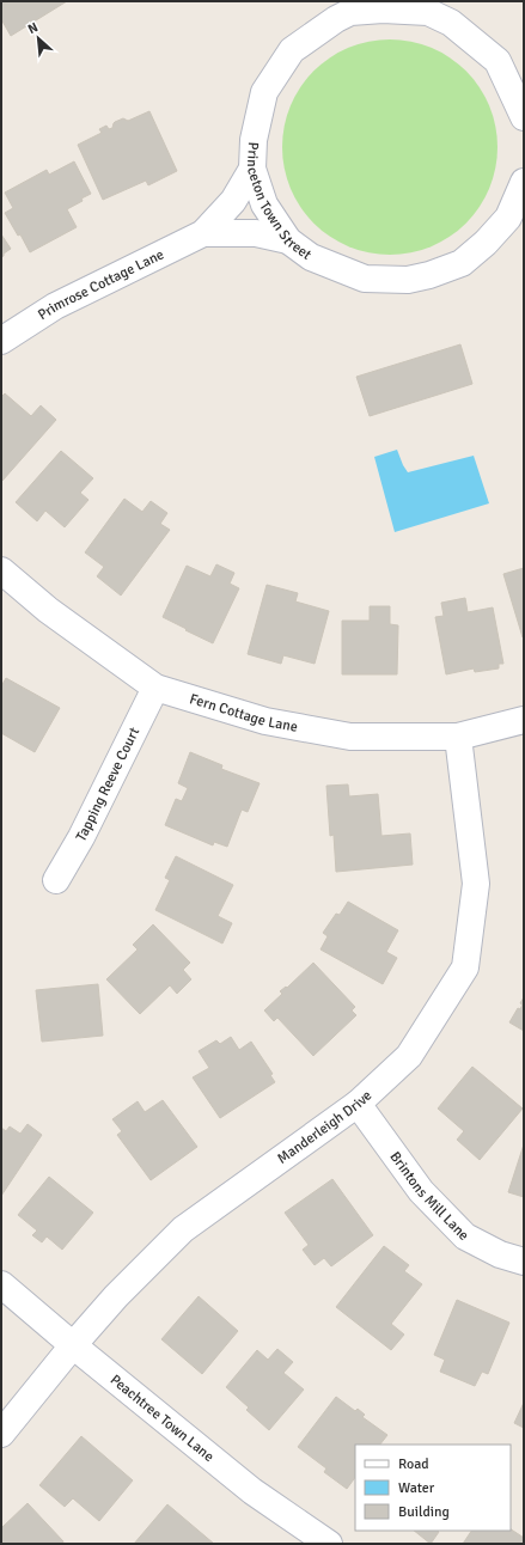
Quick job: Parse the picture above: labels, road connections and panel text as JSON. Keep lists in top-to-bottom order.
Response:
{
  "streets": {
    "street": [
      "Princeton Town Street",
      "Primrose Cottage Lane",
      "Fern Cottage Lane",
      "Tapping Reeve Court",
      "Manderleigh Drive",
      "Brintons Mill Lane",
      "Peachtree Town Lane"
    ]
  },
  "crossings": [
    ["Princeton Town Street", "Primrose Cottage Lane"],
    ["Fern Cottage Lane", "Tapping Reeve Court"],
    ["Fern Cottage Lane", "Manderleigh Drive"],
    ["Manderleigh Drive", "Brintons Mill Lane"],
    ["Manderleigh Drive", "Peachtree Town Lane"]
  ],
  "legend": ["Road", "Water", "Building"],
  "north": "top left"
}
